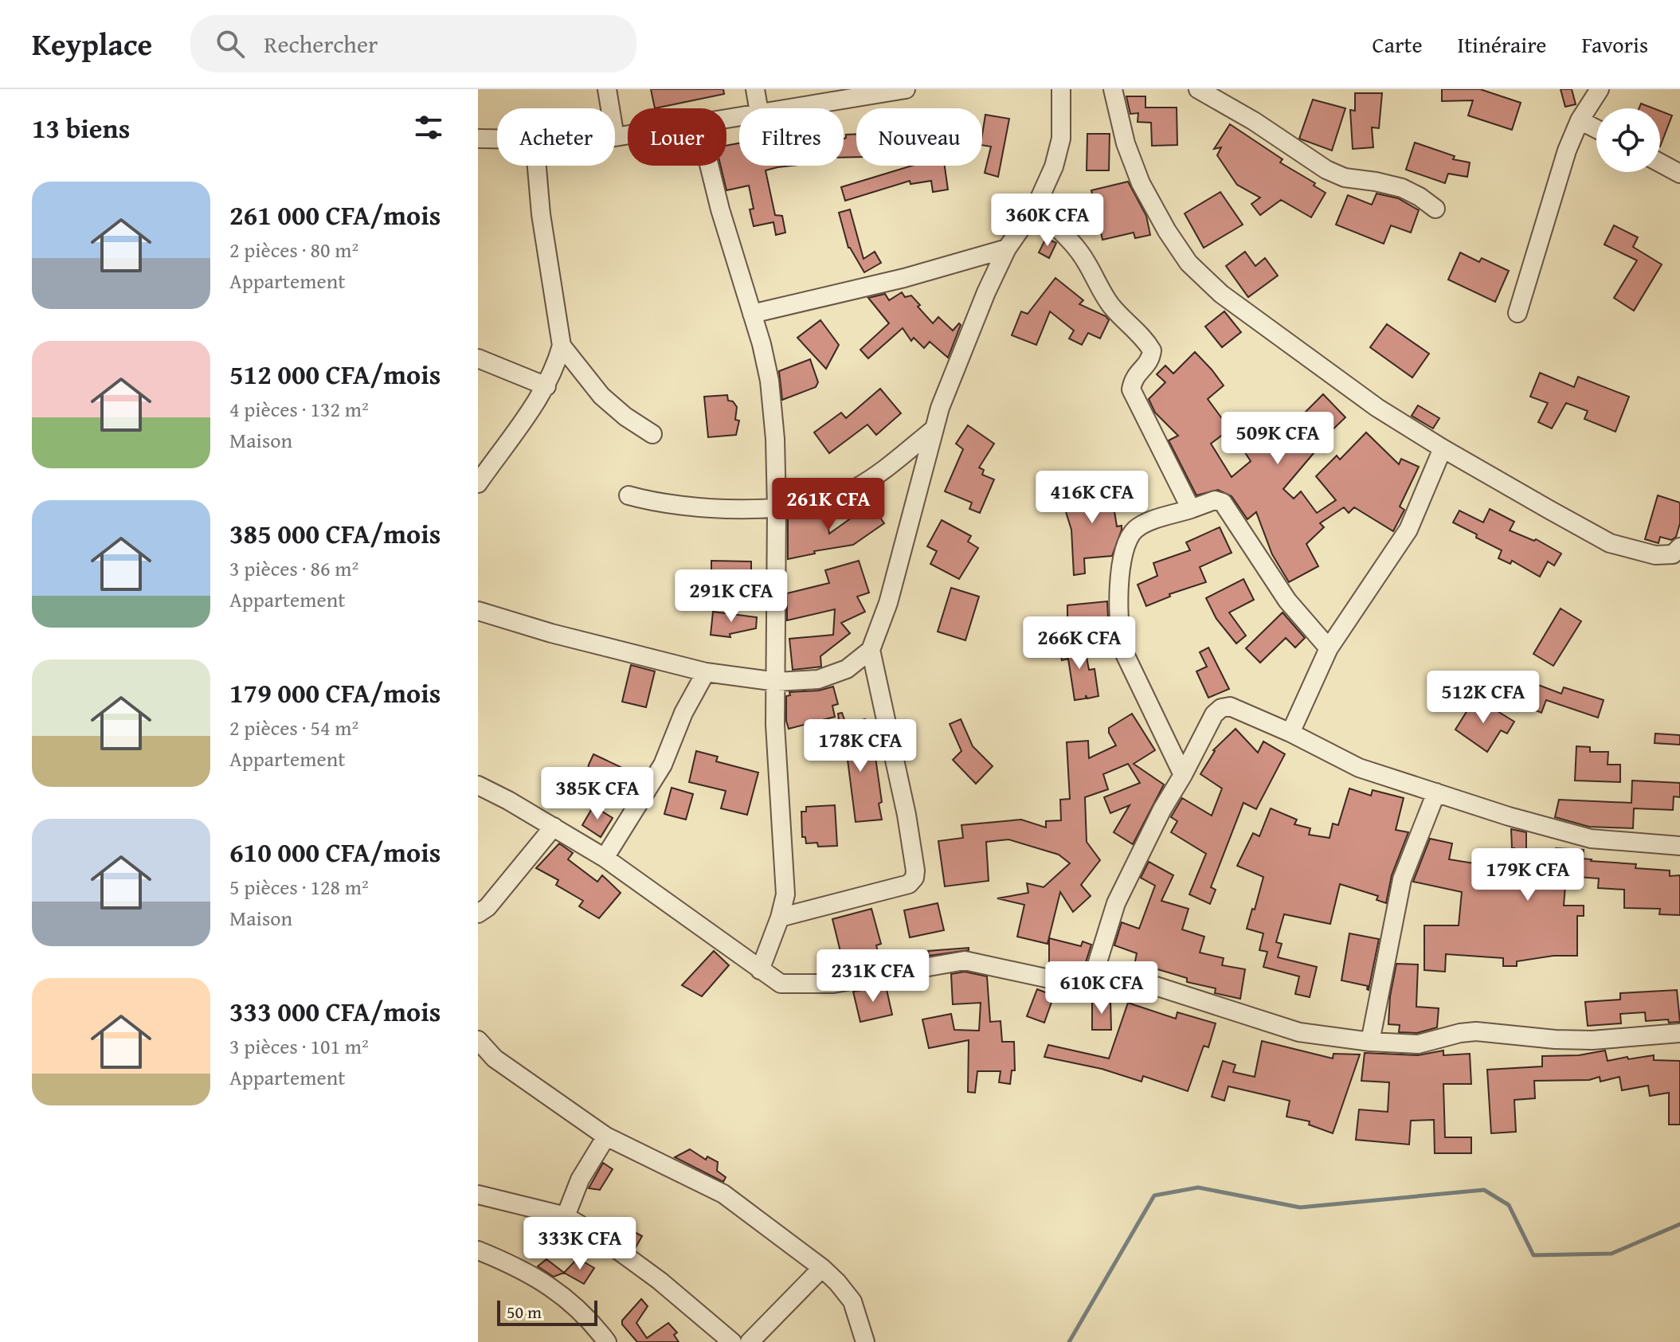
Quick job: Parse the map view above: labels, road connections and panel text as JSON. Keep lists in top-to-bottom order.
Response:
{
  "scale_bar": "50 m",
  "page": {
    "header": "Keyplace",
    "search": "Rechercher",
    "nav": ["Carte", "Itinéraire", "Favoris"],
    "heading": "13 biens",
    "chip": [
      "Acheter",
      "Louer",
      "Filtres",
      "Nouveau"
    ],
    "list": [
      {
        "name": "261 000 CFA/mois",
        "note": "2 pièces · 80 m² · Appartement"
      },
      {
        "name": "512 000 CFA/mois",
        "note": "4 pièces · 132 m² · Maison"
      },
      {
        "name": "385 000 CFA/mois",
        "note": "3 pièces · 86 m² · Appartement"
      },
      {
        "name": "179 000 CFA/mois",
        "note": "2 pièces · 54 m² · Appartement"
      },
      {
        "name": "610 000 CFA/mois",
        "note": "5 pièces · 128 m² · Maison"
      },
      {
        "name": "333 000 CFA/mois",
        "note": "3 pièces · 101 m² · Appartement"
      }
    ],
    "price": [
      "360K CFA",
      "509K CFA",
      "416K CFA",
      "261K CFA",
      "291K CFA",
      "266K CFA",
      "512K CFA",
      "178K CFA",
      "385K CFA",
      "179K CFA",
      "231K CFA",
      "610K CFA",
      "333K CFA"
    ],
    "scale": "50 m"
  }
}
